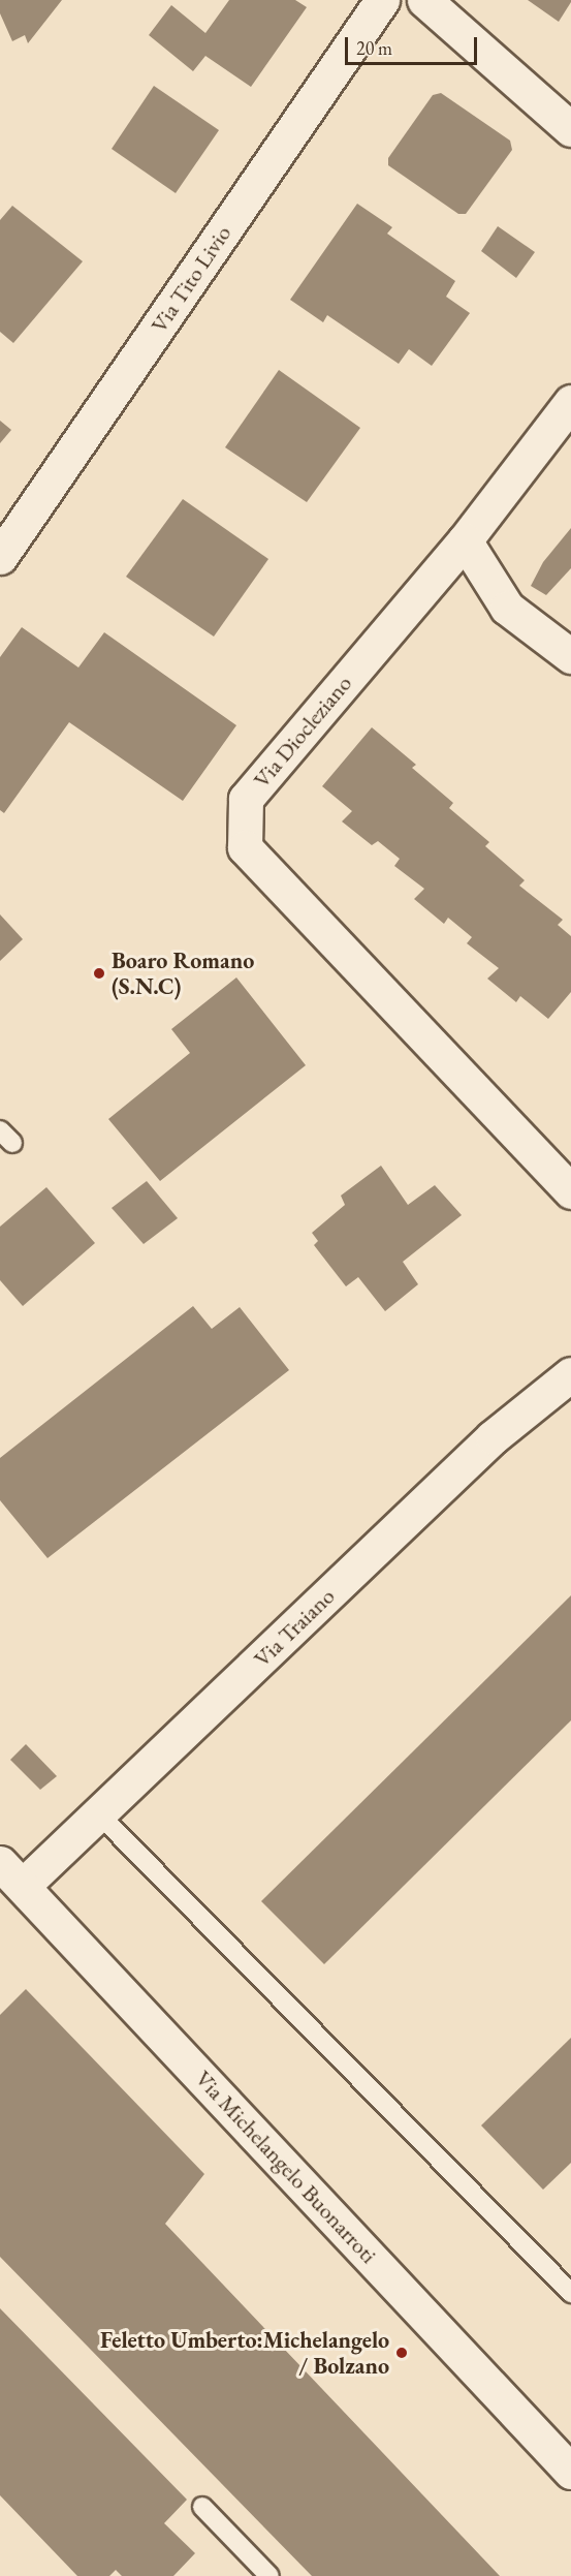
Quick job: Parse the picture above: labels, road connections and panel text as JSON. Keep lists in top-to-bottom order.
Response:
{
  "streets": {
    "street": [
      "Via Tito Livio",
      "Via Diocleziano",
      "Via Traiano",
      "Via Michelangelo Buonarroti"
    ]
  },
  "crossings": [
    ["Via Traiano", "Via Michelangelo Buonarroti"]
  ],
  "places": ["Boaro Romano (S.N.C)", "Feletto Umberto:Michelangelo / Bolzano"],
  "scale_bar": "20 m"
}
